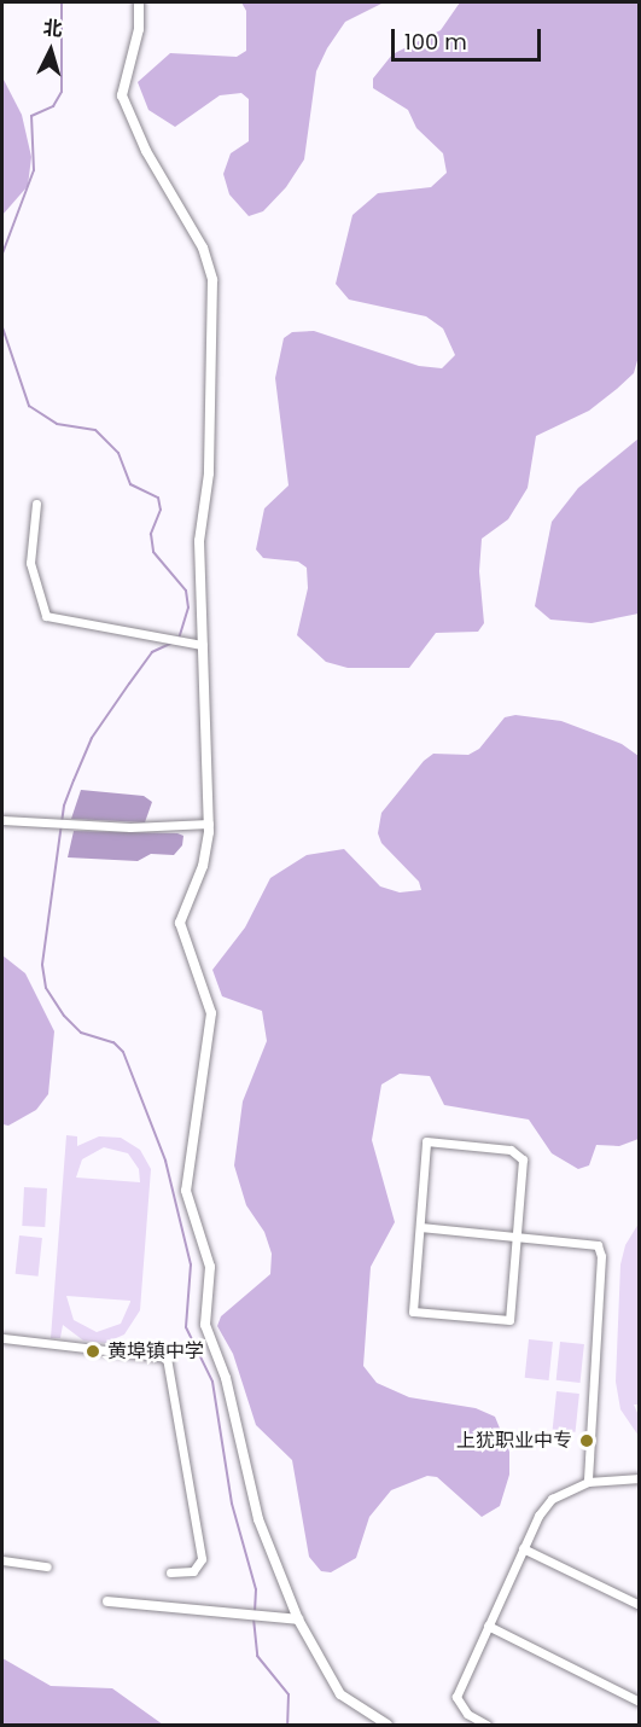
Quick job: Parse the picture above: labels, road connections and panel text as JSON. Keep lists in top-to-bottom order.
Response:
{
  "places": ["黄埠镇中学", "上犹职业中专"],
  "scale_bar": "100 m",
  "north": "top"
}
